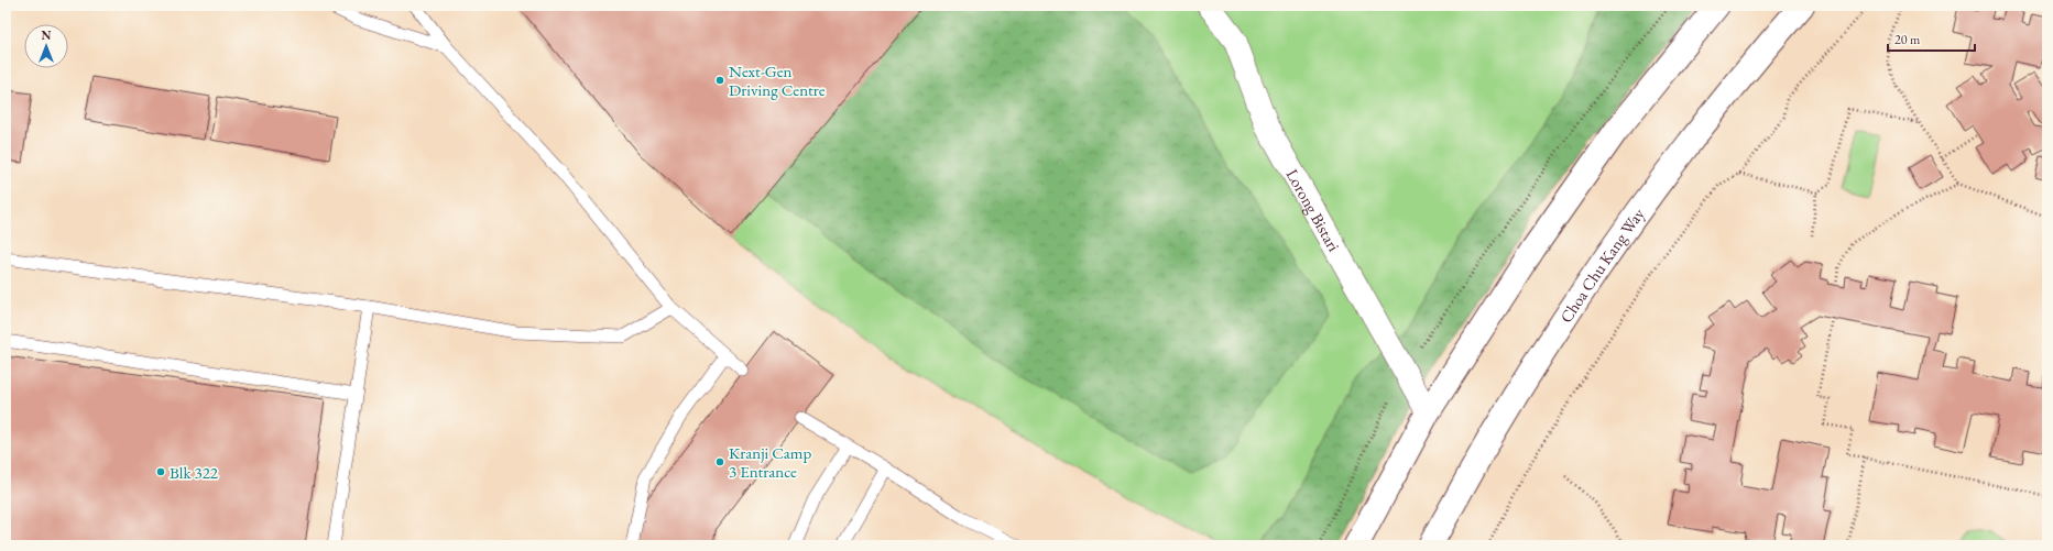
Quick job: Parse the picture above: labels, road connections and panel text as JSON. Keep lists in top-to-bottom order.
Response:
{
  "streets": {
    "main road": ["Choa Chu Kang Way"],
    "street": ["Lorong Bistari"]
  },
  "places": ["Next-Gen Driving Centre", "Kranji Camp 3 Entrance", "Blk 322"],
  "scale_bar": "20 m",
  "north": "top"
}
